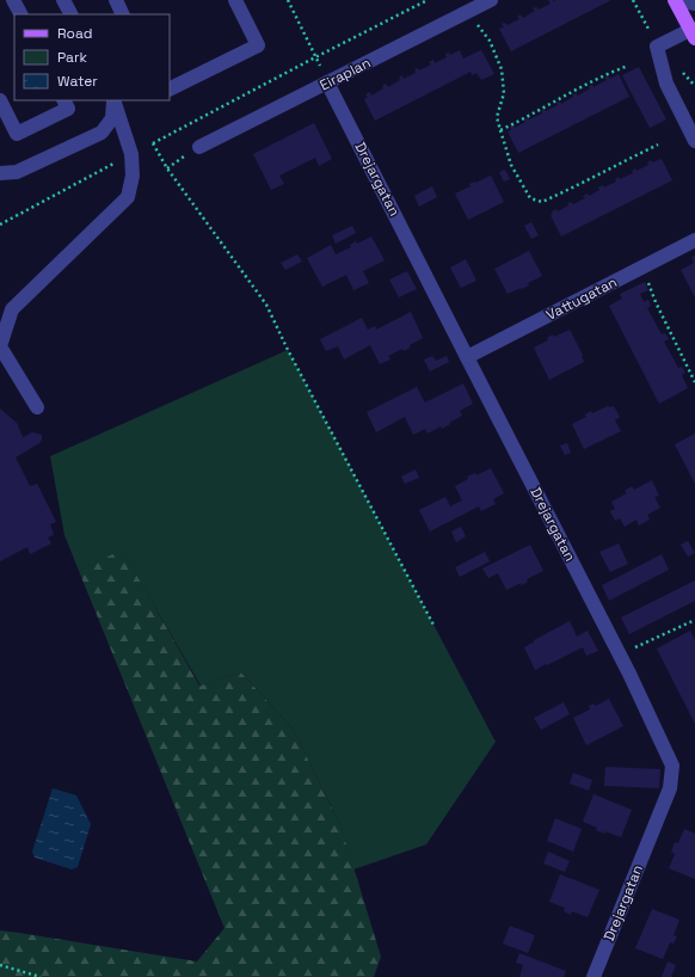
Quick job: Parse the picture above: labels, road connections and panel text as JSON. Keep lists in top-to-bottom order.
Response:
{
  "streets": {
    "street": ["Eiraplan", "Drejargatan", "Vattugatan"]
  },
  "crossings": [
    ["Eiraplan", "Drejargatan"],
    ["Drejargatan", "Vattugatan"]
  ],
  "legend": ["Road", "Park", "Water"]
}
